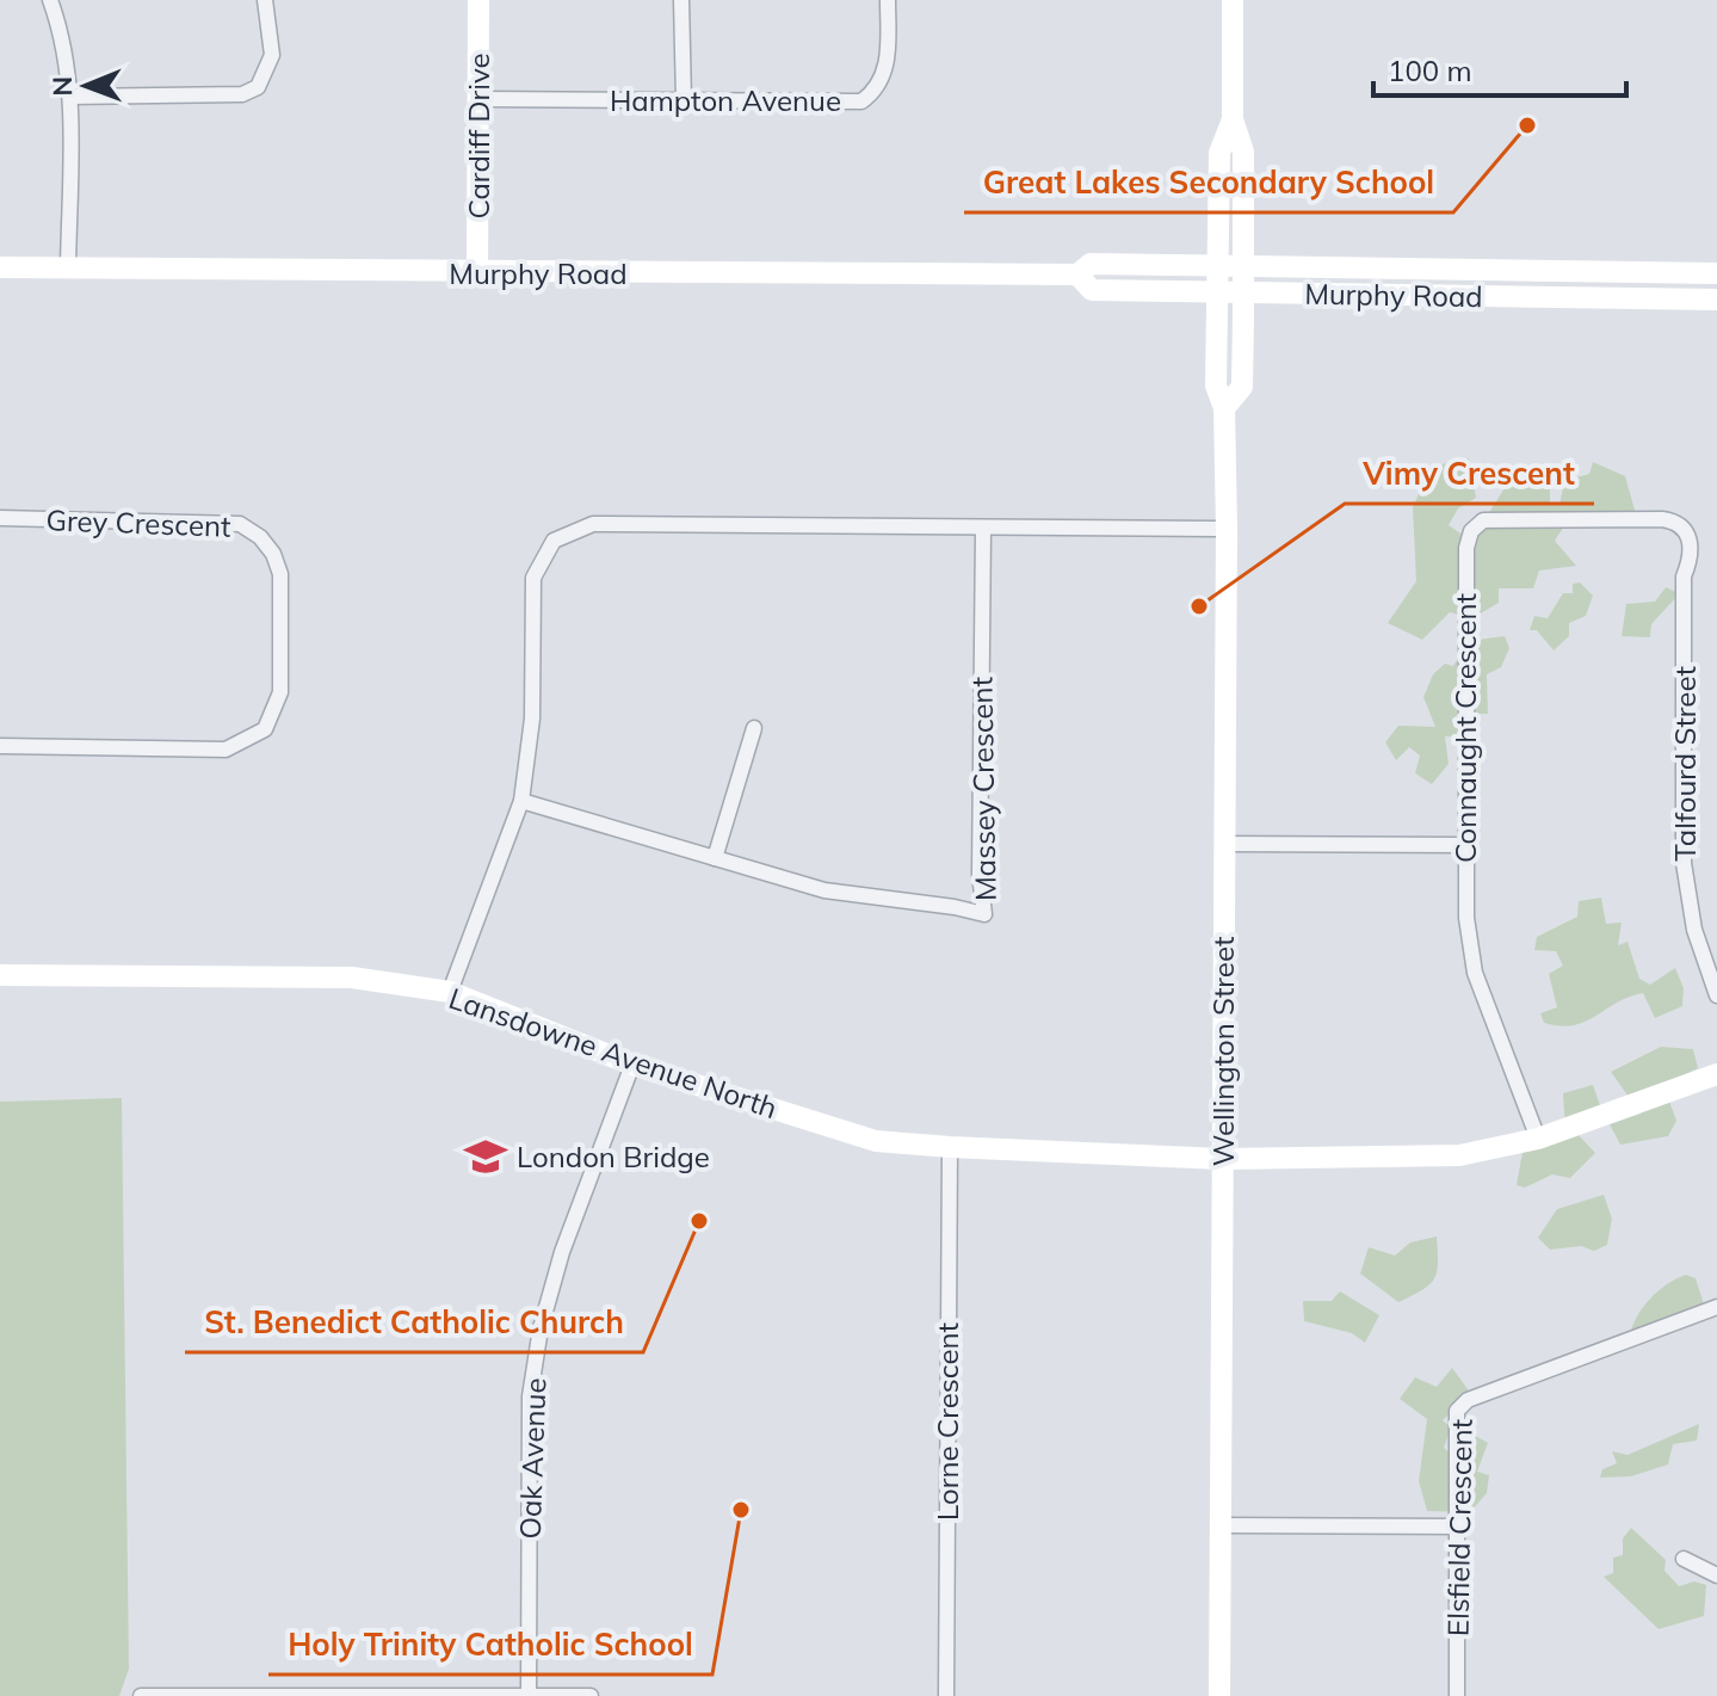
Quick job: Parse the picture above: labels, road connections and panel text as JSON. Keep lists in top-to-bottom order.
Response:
{
  "streets": {
    "street": [
      "Hampton Avenue",
      "Cardiff Drive",
      "Murphy Road",
      "Grey Crescent",
      "Connaught Crescent",
      "Talfourd Street",
      "Massey Crescent",
      "Wellington Street",
      "Lansdowne Avenue North",
      "Lorne Crescent",
      "Oak Avenue",
      "Elsfield Crescent"
    ]
  },
  "crossings": [
    ["Hampton Avenue", "Cardiff Drive"],
    ["Cardiff Drive", "Murphy Road"],
    ["Murphy Road", "Wellington Street"],
    ["Connaught Crescent", "Talfourd Street"],
    ["Connaught Crescent", "Lansdowne Avenue North"],
    ["Wellington Street", "Lansdowne Avenue North"],
    ["Lansdowne Avenue North", "Lorne Crescent"],
    ["Lansdowne Avenue North", "Oak Avenue"]
  ],
  "places": {
    "other": [
      "Great Lakes Secondary School",
      "Vimy Crescent",
      "St. Benedict Catholic Church",
      "Holy Trinity Catholic School"
    ],
    "school or university": ["London Bridge"]
  },
  "scale_bar": "100 m",
  "north": "left"
}
